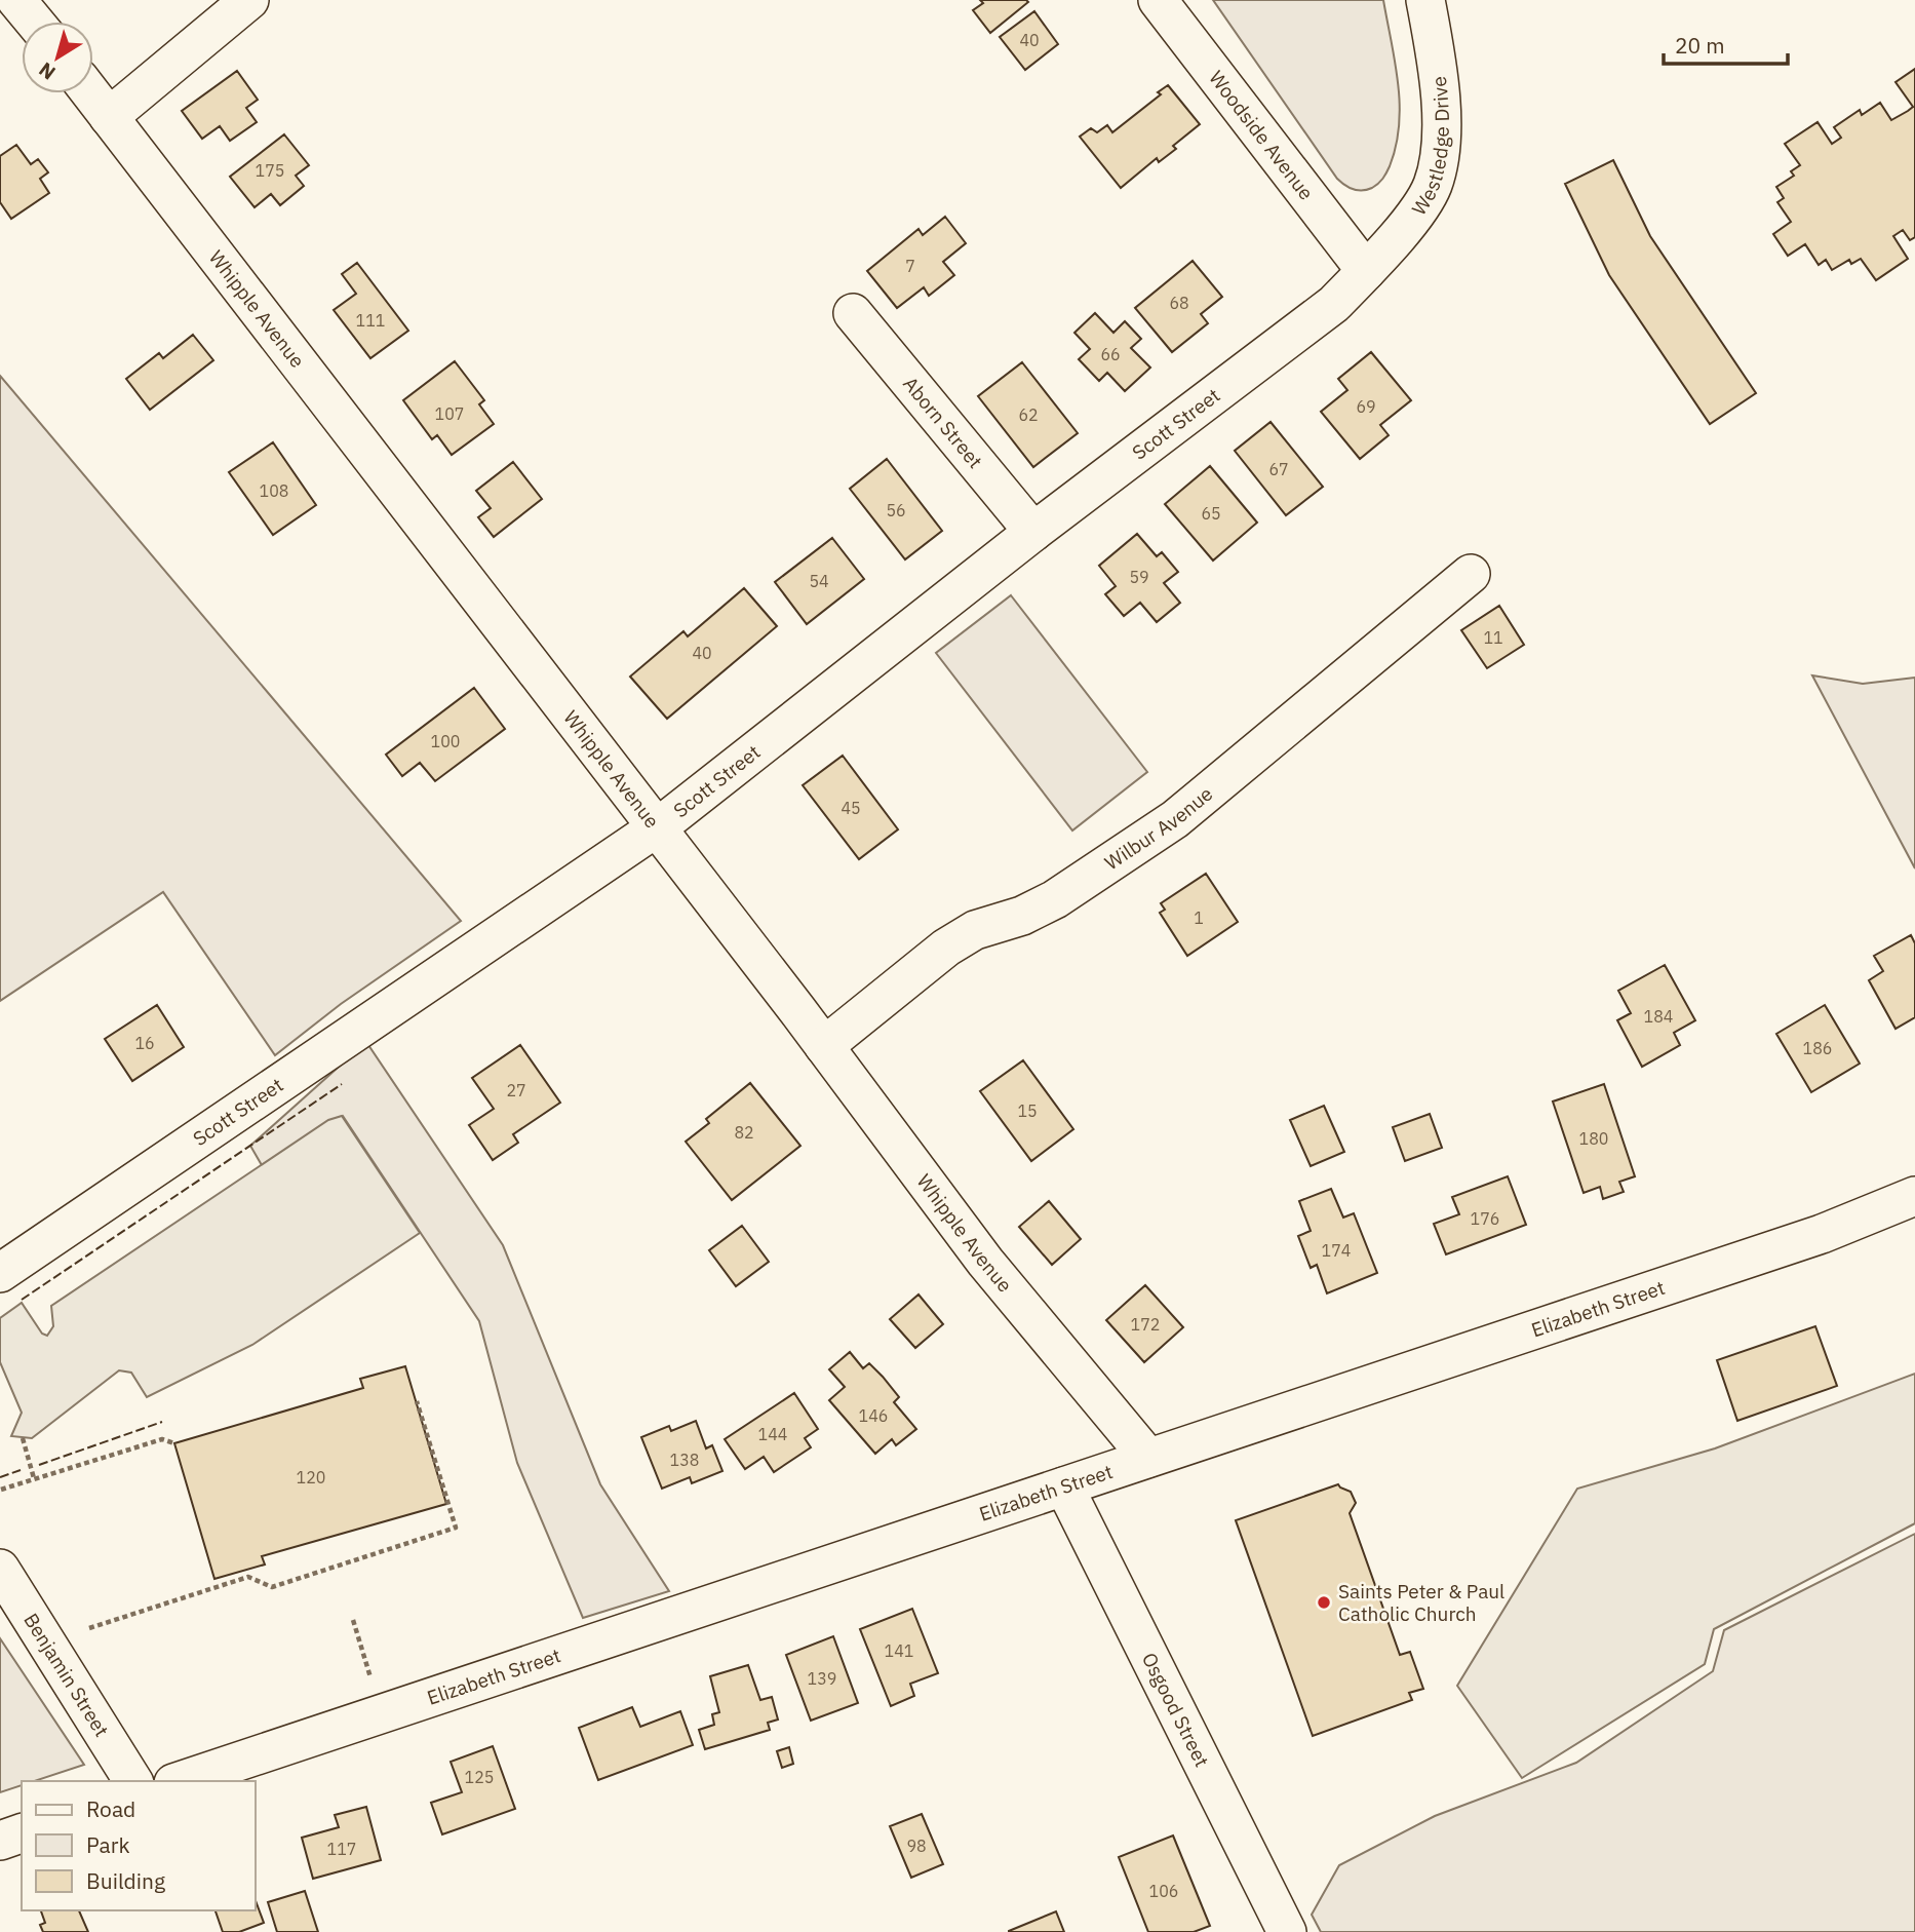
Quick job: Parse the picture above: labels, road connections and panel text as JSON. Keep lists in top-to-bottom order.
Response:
{
  "streets": {
    "street": [
      "Woodside Avenue",
      "Westledge Drive",
      "Whipple Avenue",
      "Aborn Street",
      "Scott Street",
      "Wilbur Avenue",
      "Elizabeth Street",
      "Benjamin Street",
      "Osgood Street"
    ]
  },
  "crossings": [
    ["Woodside Avenue", "Westledge Drive"],
    ["Woodside Avenue", "Scott Street"],
    ["Westledge Drive", "Scott Street"],
    ["Whipple Avenue", "Scott Street"],
    ["Whipple Avenue", "Wilbur Avenue"],
    ["Whipple Avenue", "Elizabeth Street"],
    ["Aborn Street", "Scott Street"],
    ["Elizabeth Street", "Osgood Street"]
  ],
  "places": ["Saints Peter & Paul Catholic Church"],
  "house_numbers": [
    "40",
    "175",
    "7",
    "68",
    "111",
    "66",
    "69",
    "107",
    "62",
    "67",
    "108",
    "56",
    "65",
    "59",
    "54",
    "11",
    "40",
    "100",
    "45",
    "1",
    "184",
    "16",
    "186",
    "27",
    "15",
    "82",
    "180",
    "176",
    "174",
    "172",
    "146",
    "144",
    "138",
    "120",
    "141",
    "139",
    "125",
    "98",
    "117",
    "106"
  ],
  "legend": ["Road", "Park", "Building"],
  "scale_bar": "20 m",
  "north": "bottom left"
}
